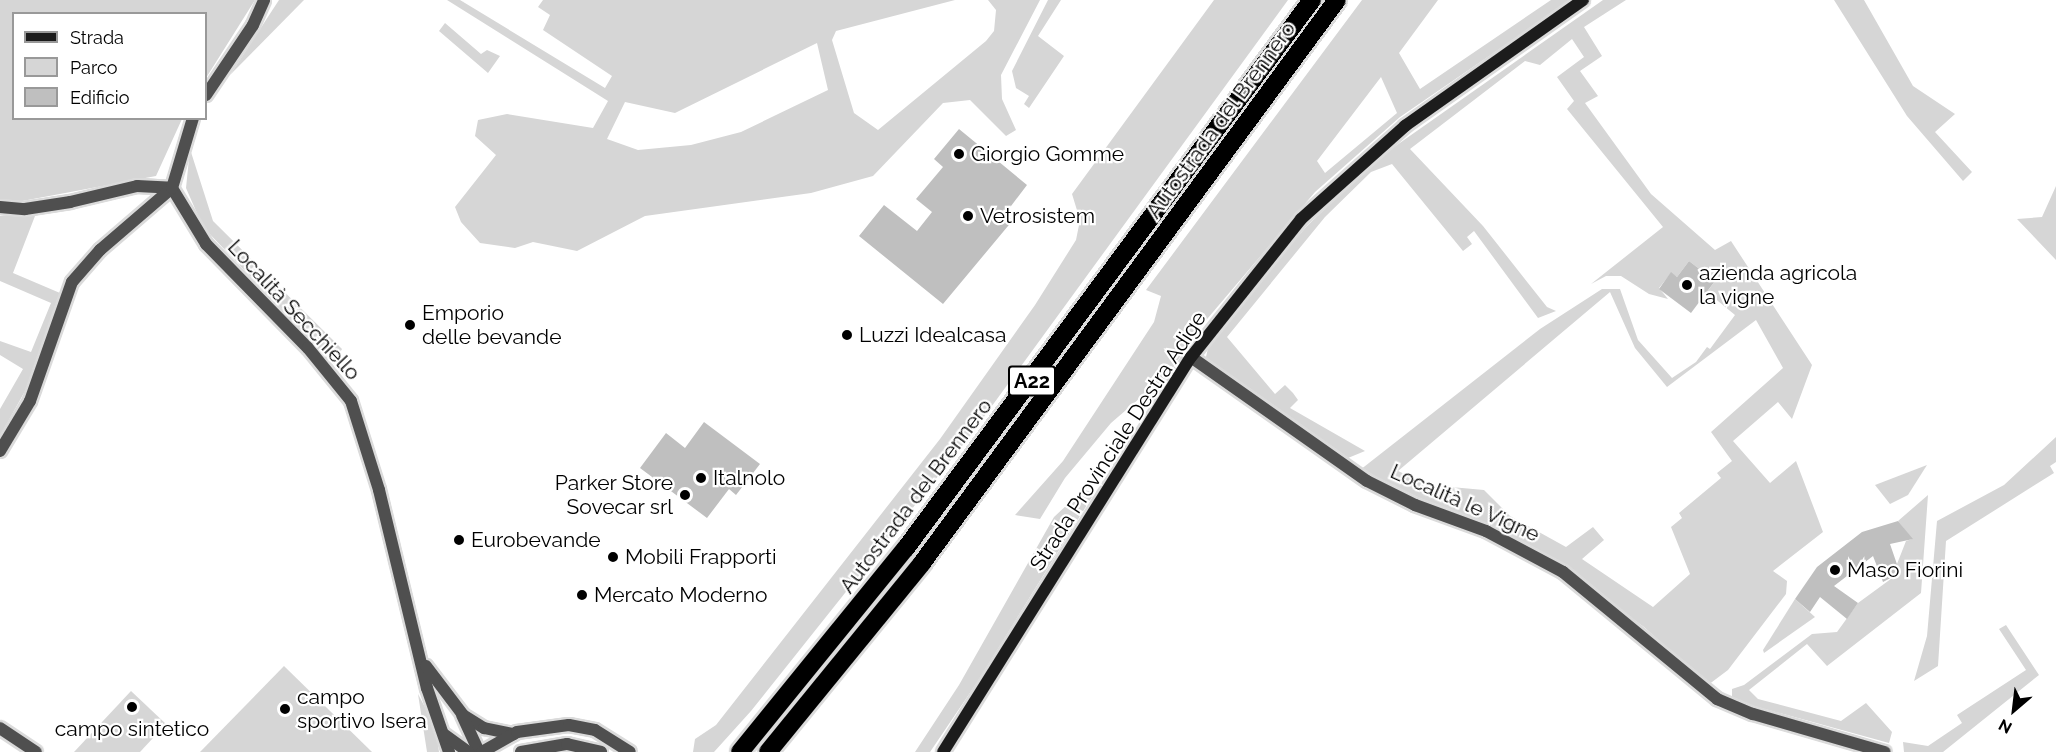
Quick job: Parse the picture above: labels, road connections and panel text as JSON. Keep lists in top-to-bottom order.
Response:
{
  "streets": {
    "highway": ["Autostrada del Brennero", "A22"],
    "main road": ["Strada Provinciale Destra Adige"],
    "street": ["Località Secchiello", "Località le Vigne"]
  },
  "crossings": [
    ["Strada Provinciale Destra Adige", "Località le Vigne"]
  ],
  "places": [
    "Giorgio Gomme",
    "Vetrosistem",
    "azienda agricola la vigne",
    "Emporio delle bevande",
    "Luzzi Idealcasa",
    "Italnolo",
    "Parker Store Sovecar srl",
    "Eurobevande",
    "Mobili Frapporti",
    "Maso Fiorini",
    "Mercato Moderno",
    "campo sintetico",
    "campo sportivo Isera"
  ],
  "legend": ["Strada", "Parco", "Edificio"],
  "north": "bottom left"
}
